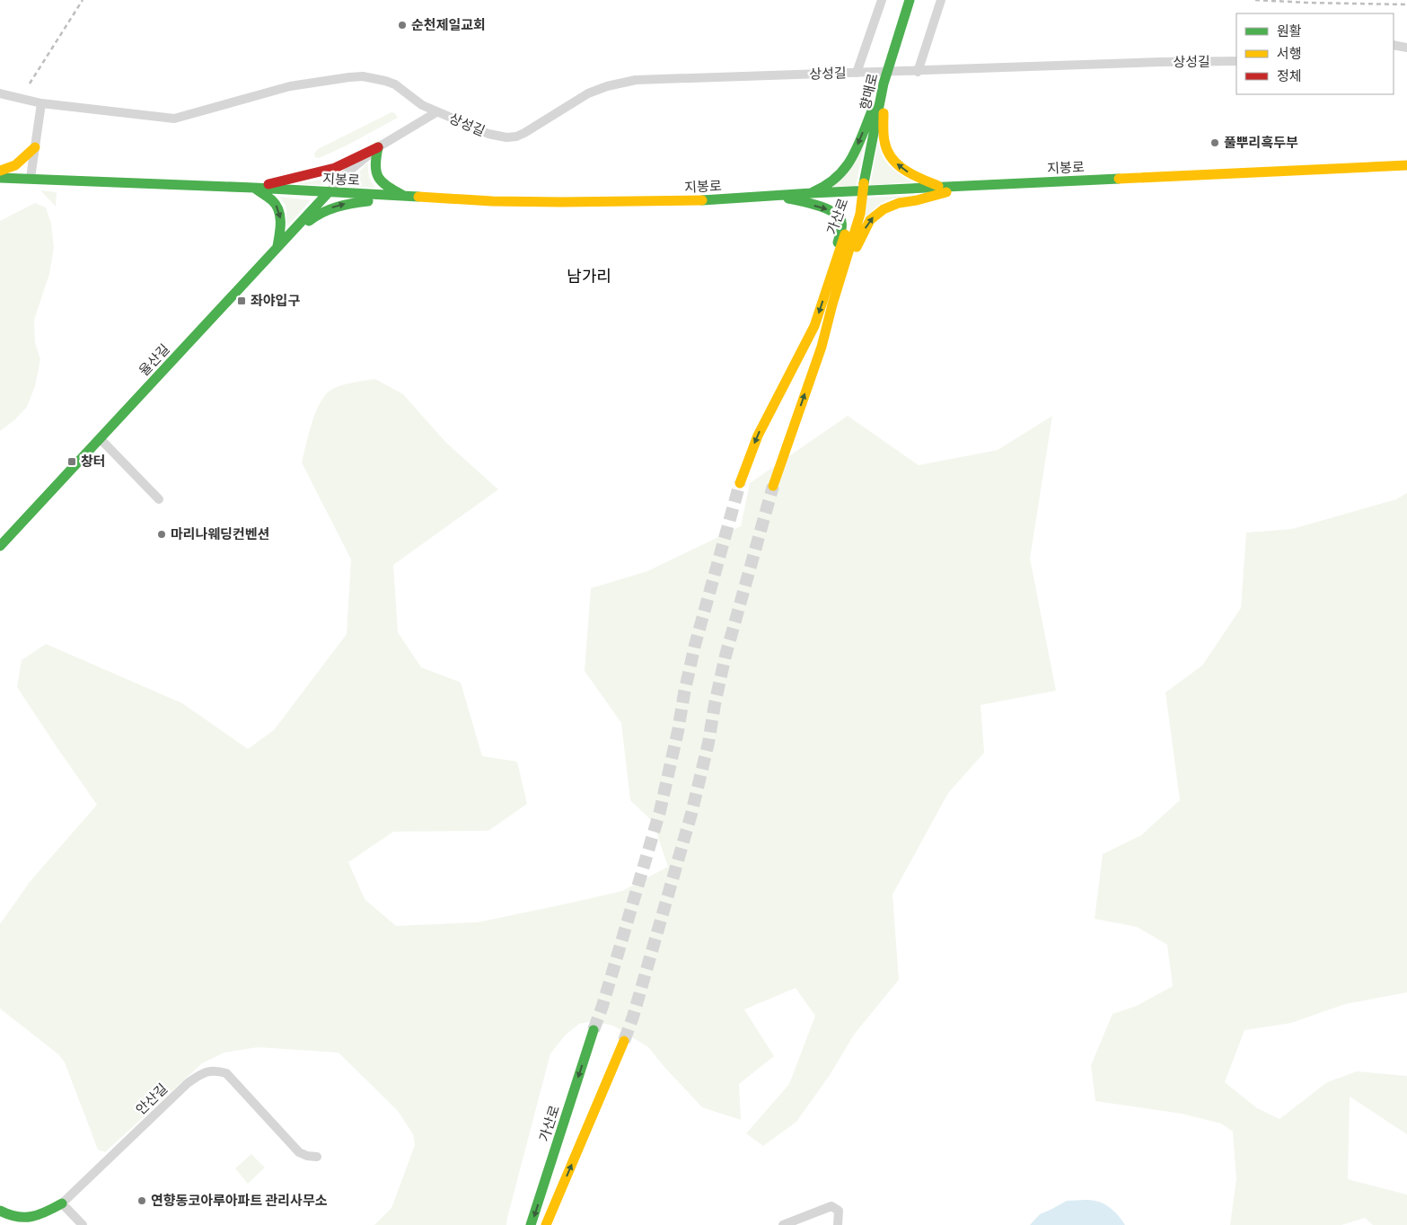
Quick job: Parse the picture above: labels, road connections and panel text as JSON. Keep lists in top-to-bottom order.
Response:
{
  "streets": {
    "main road": [
      "향매로",
      "지봉로",
      "가산로",
      "율산길",
      "안산길"
    ],
    "street": ["상성길"]
  },
  "crossings": [
    ["상성길", "향매로"],
    ["향매로", "지봉로"],
    ["향매로", "가산로"],
    ["지봉로", "가산로"],
    ["지봉로", "율산길"]
  ],
  "districts": ["남가리"],
  "places": {
    "other": [
      "순천제일교회",
      "풀뿌리흑두부",
      "마리나웨딩컨벤션",
      "연향동코아루아파트 관리사무소"
    ],
    "transit": ["좌야입구", "창터"]
  },
  "legend": ["원활", "서행", "정체"]
}
